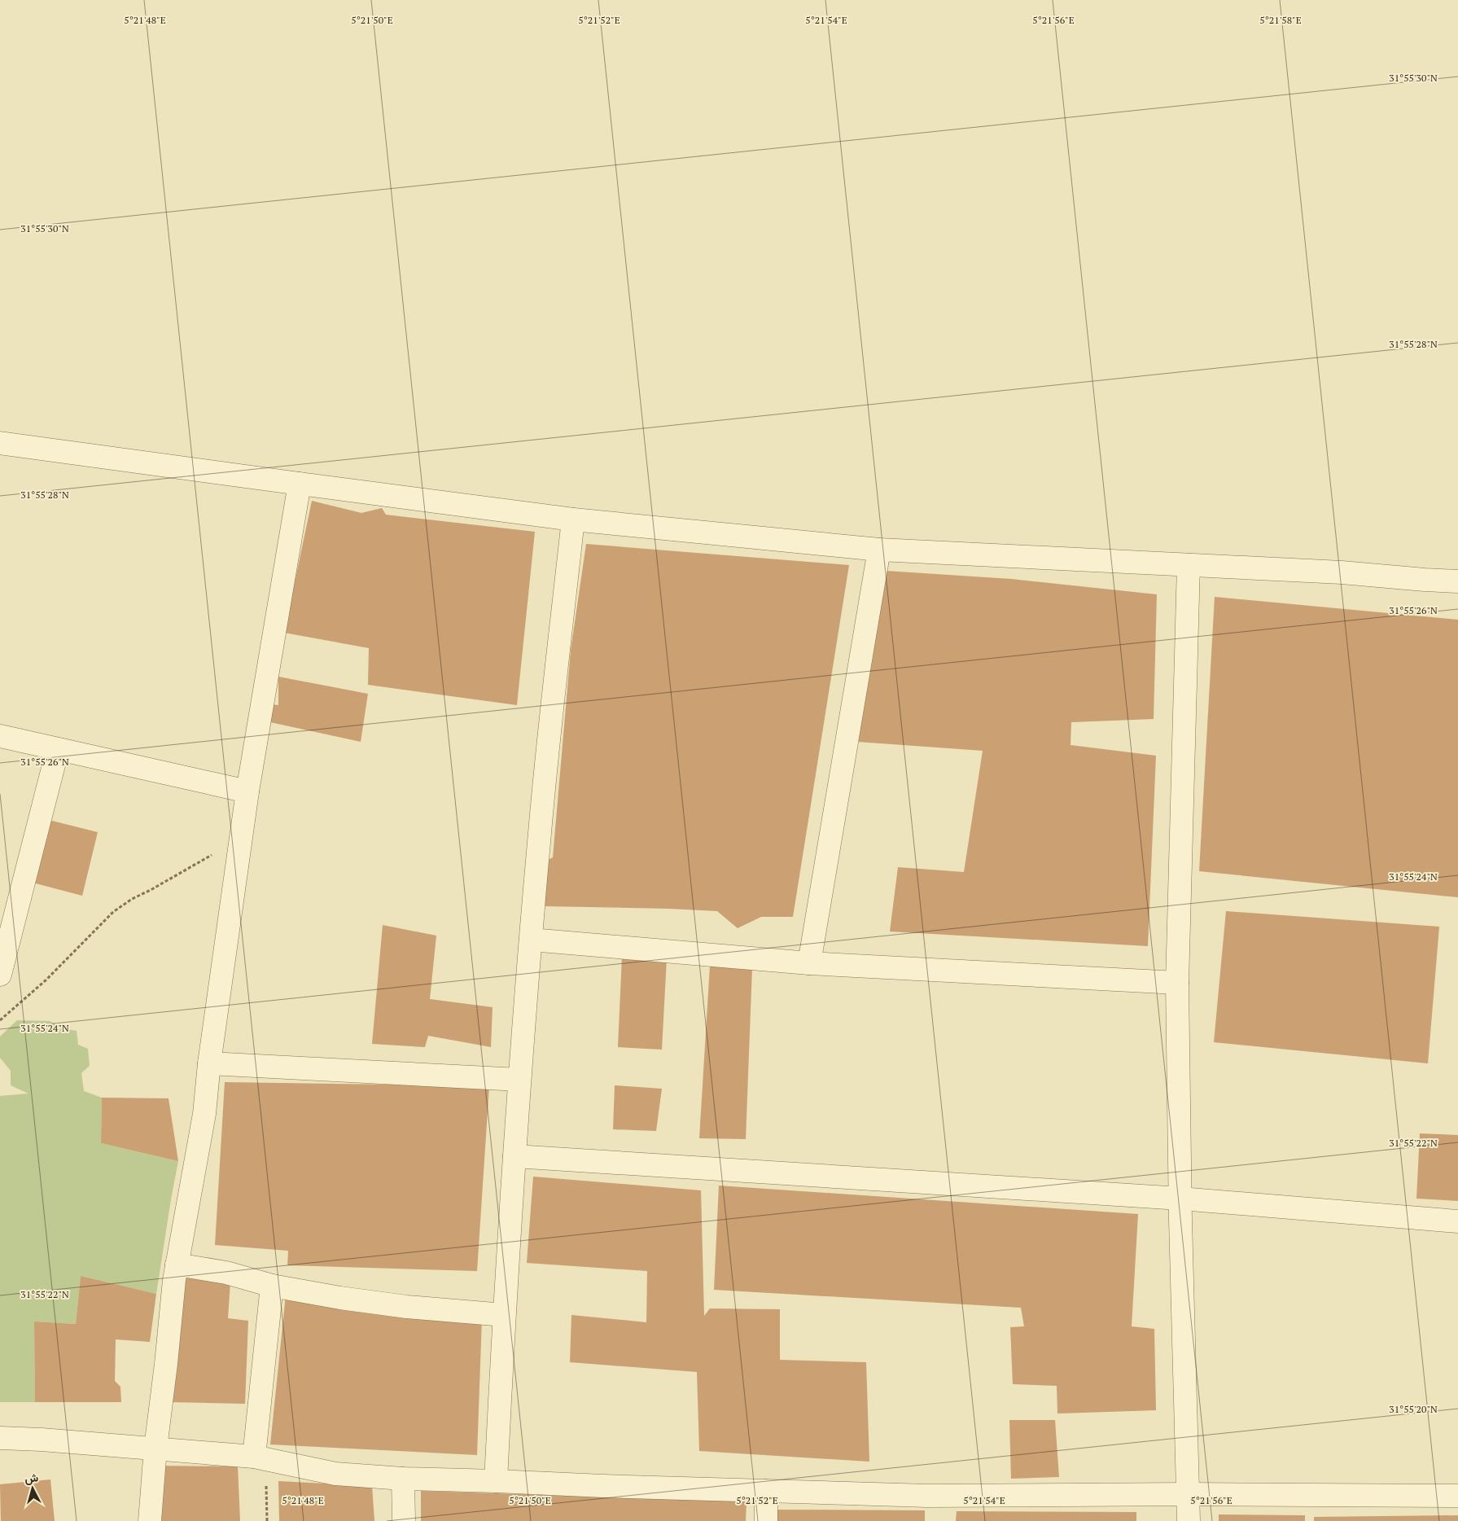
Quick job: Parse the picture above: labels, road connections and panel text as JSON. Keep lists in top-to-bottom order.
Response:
{
  "north": "top",
  "coordinates": [
    "5°21'48\"E",
    "5°21'50\"E",
    "5°21'52\"E",
    "5°21'54\"E",
    "5°21'56\"E",
    "5°21'58\"E",
    "31°55'30\"N",
    "31°55'28\"N",
    "31°55'26\"N",
    "31°55'24\"N",
    "31°55'22\"N",
    "31°55'20\"N"
  ]
}
